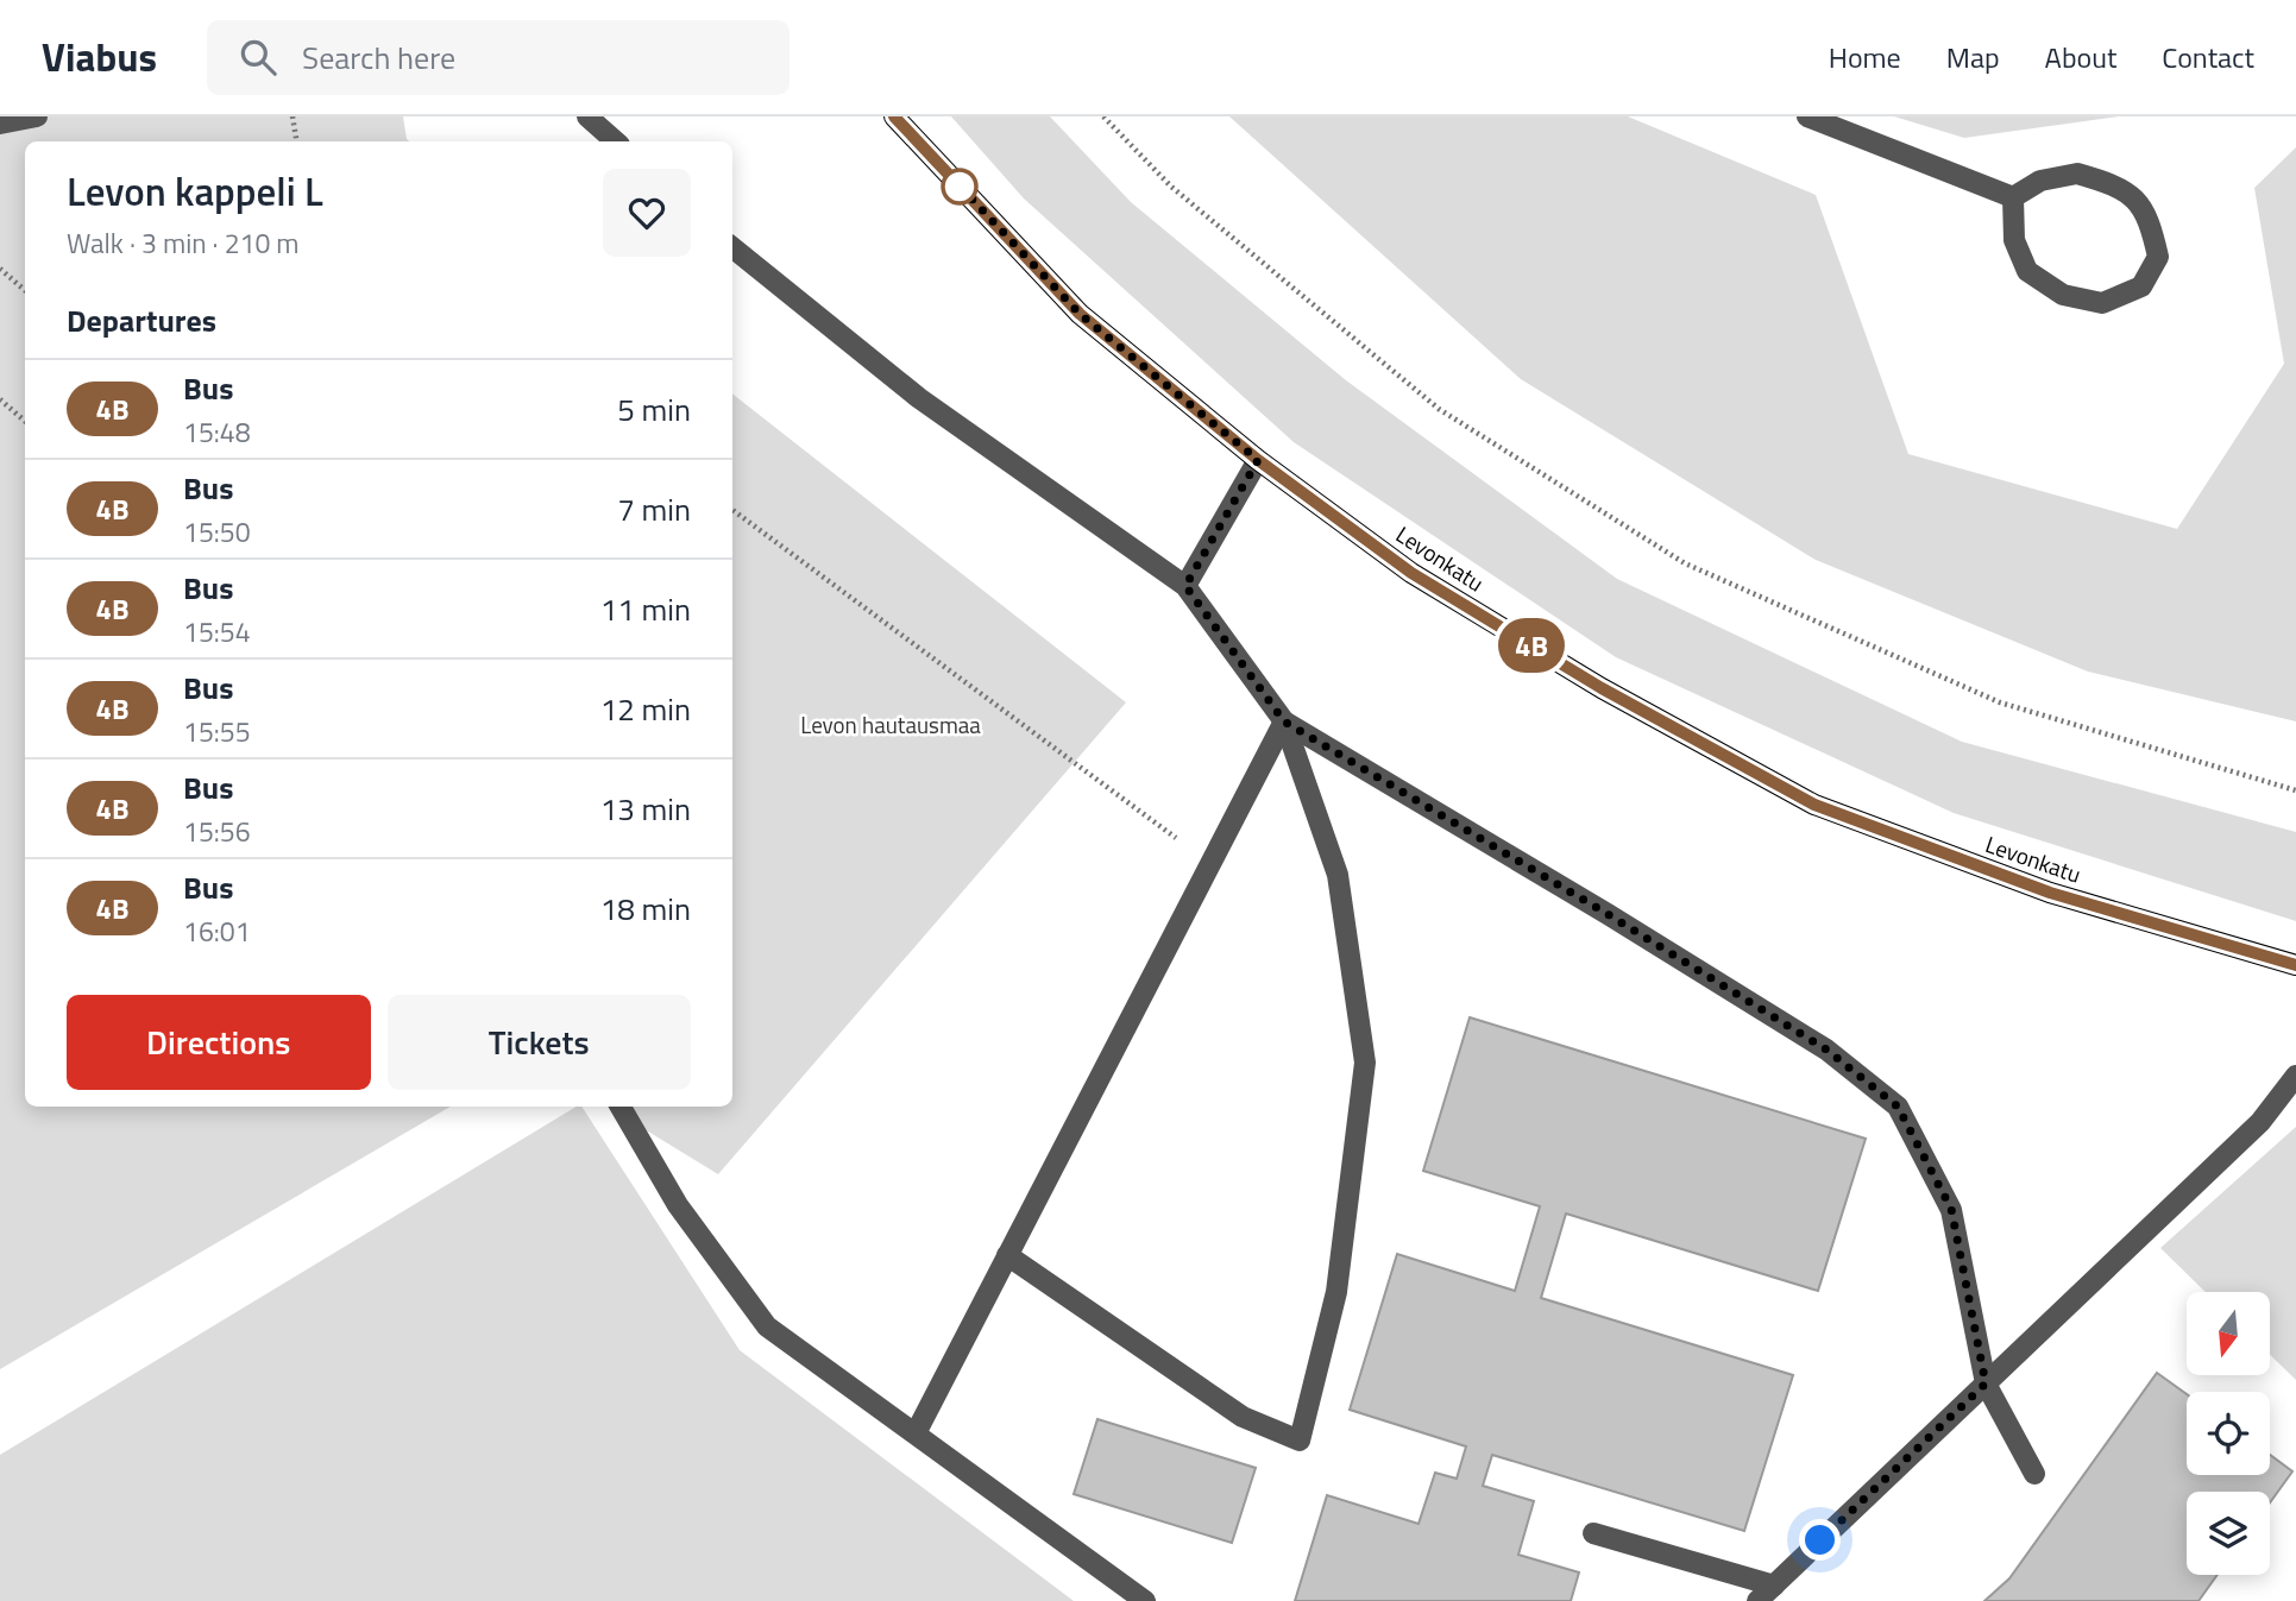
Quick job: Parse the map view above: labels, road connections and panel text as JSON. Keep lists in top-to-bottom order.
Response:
{
  "streets": {
    "main road": ["Levonkatu"]
  },
  "parks": ["Levon hautausmaa"],
  "lines": ["bus line 4B"],
  "north": "bottom",
  "page": {
    "header": "Viabus",
    "search": "Search here",
    "nav": [
      "Home",
      "Map",
      "About",
      "Contact"
    ],
    "on_map": "4B",
    "heading": [
      ["Levon kappeli L", "Walk · 3 min · 210 m"],
      "Departures"
    ],
    "list": [
      {
        "mark": "4B",
        "name": "Bus",
        "note": "15:48",
        "value": "5 min"
      },
      {
        "mark": "4B",
        "name": "Bus",
        "note": "15:50",
        "value": "7 min"
      },
      {
        "mark": "4B",
        "name": "Bus",
        "note": "15:54",
        "value": "11 min"
      },
      {
        "mark": "4B",
        "name": "Bus",
        "note": "15:55",
        "value": "12 min"
      },
      {
        "mark": "4B",
        "name": "Bus",
        "note": "15:56",
        "value": "13 min"
      },
      {
        "mark": "4B",
        "name": "Bus",
        "note": "16:01",
        "value": "18 min"
      }
    ],
    "buttons": ["Directions", "Tickets"]
  }
}
